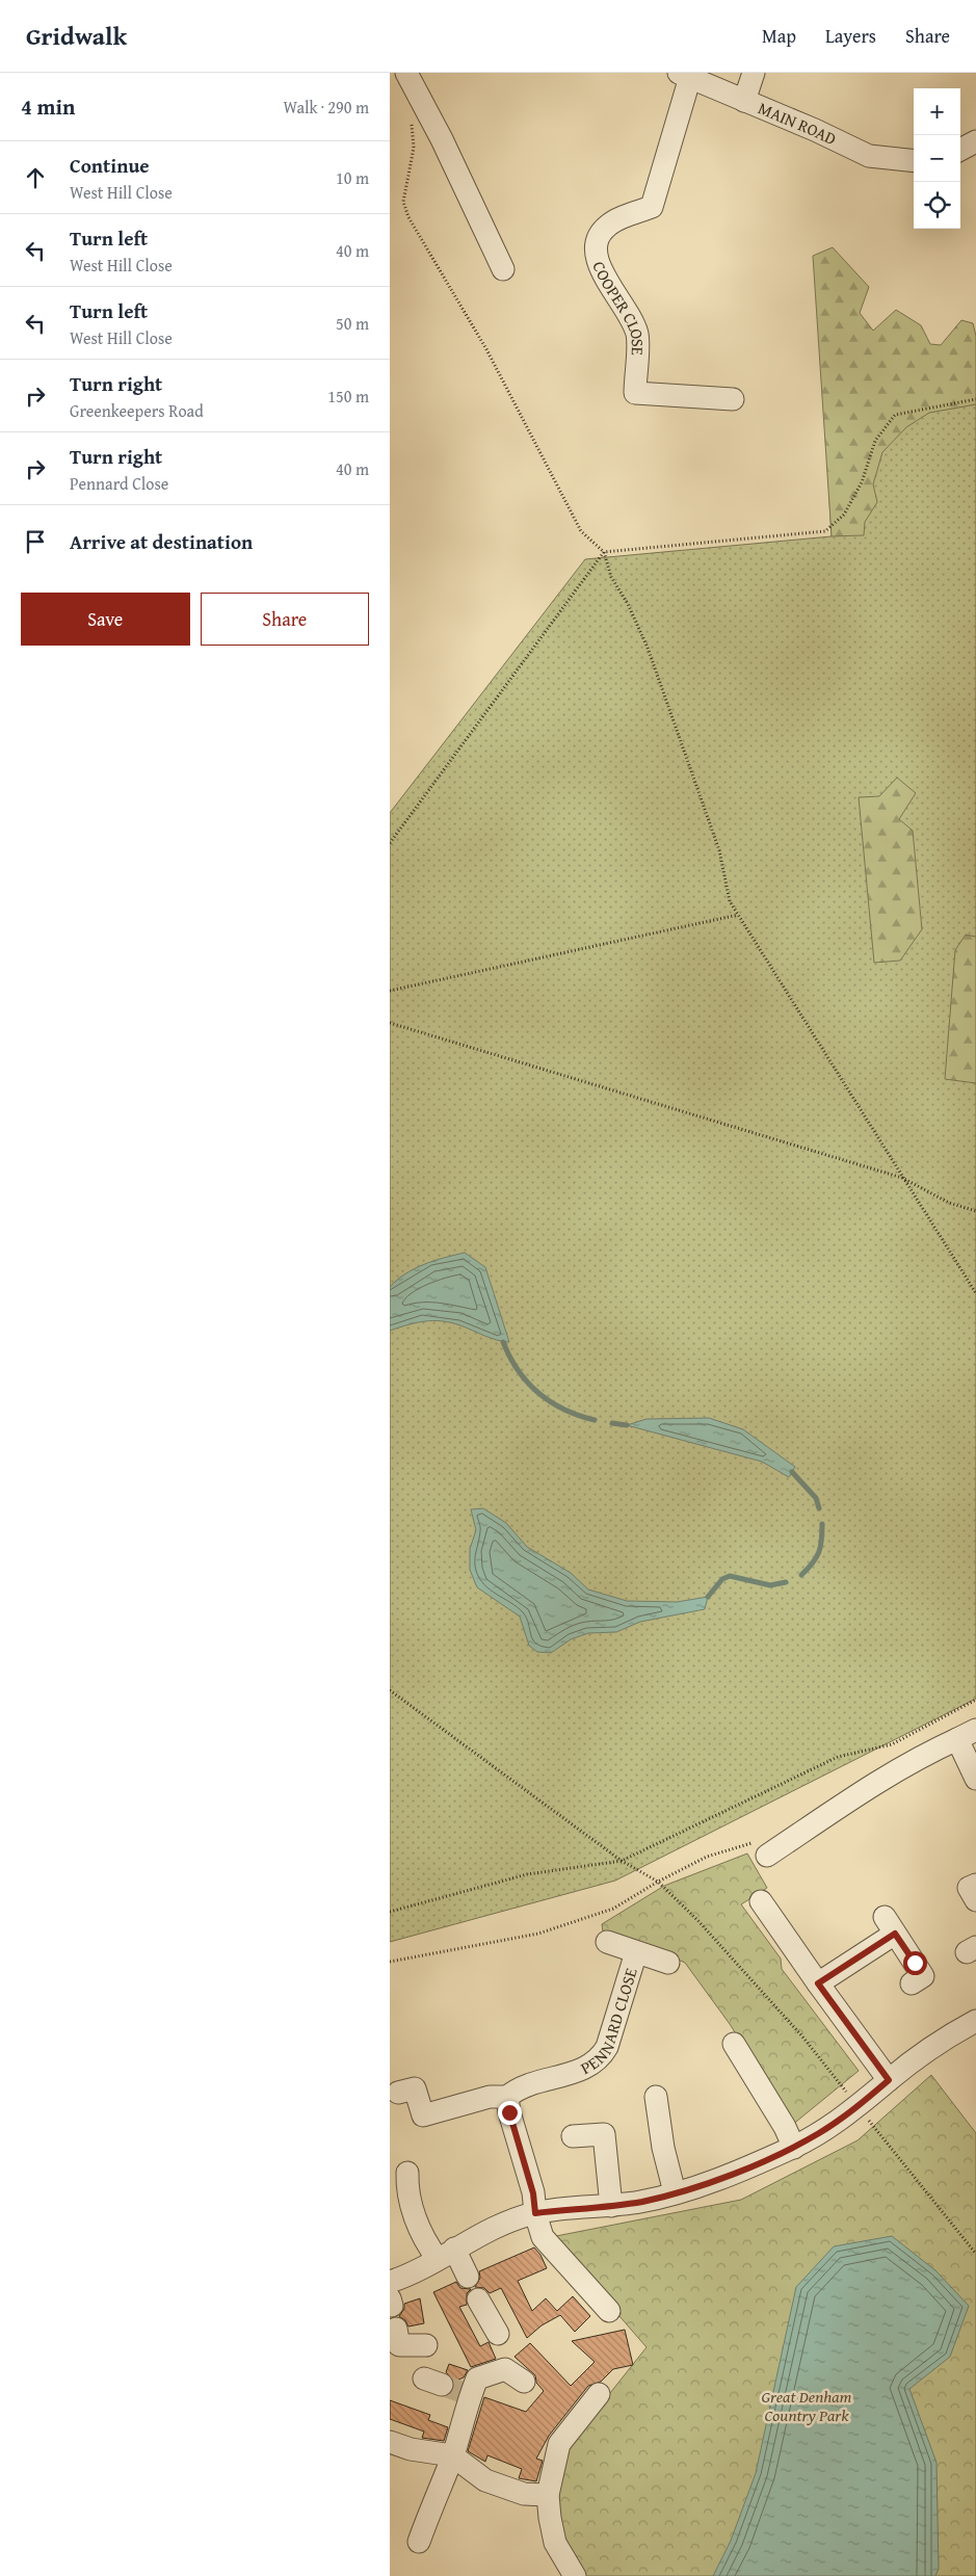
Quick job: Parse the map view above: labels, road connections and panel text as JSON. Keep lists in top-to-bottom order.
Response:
{
  "streets": {
    "street": ["MAIN ROAD", "COOPER CLOSE", "PENNARD CLOSE"]
  },
  "crossings": [
    ["MAIN ROAD", "COOPER CLOSE"]
  ],
  "parks": ["Great Denham Country Park"],
  "page": {
    "header": "Gridwalk",
    "nav": ["Map", "Layers", "Share"],
    "heading": ["4 min", "Walk · 290 m"],
    "map_buttons": ["+", "−"],
    "list": [
      ["Continue", "West Hill Close", "10 m"],
      ["Turn left", "West Hill Close", "40 m"],
      ["Turn left", "West Hill Close", "50 m"],
      ["Turn right", "Greenkeepers Road", "150 m"],
      ["Turn right", "Pennard Close", "40 m"],
      "Arrive at destination"
    ],
    "buttons": ["Save", "Share"]
  }
}
